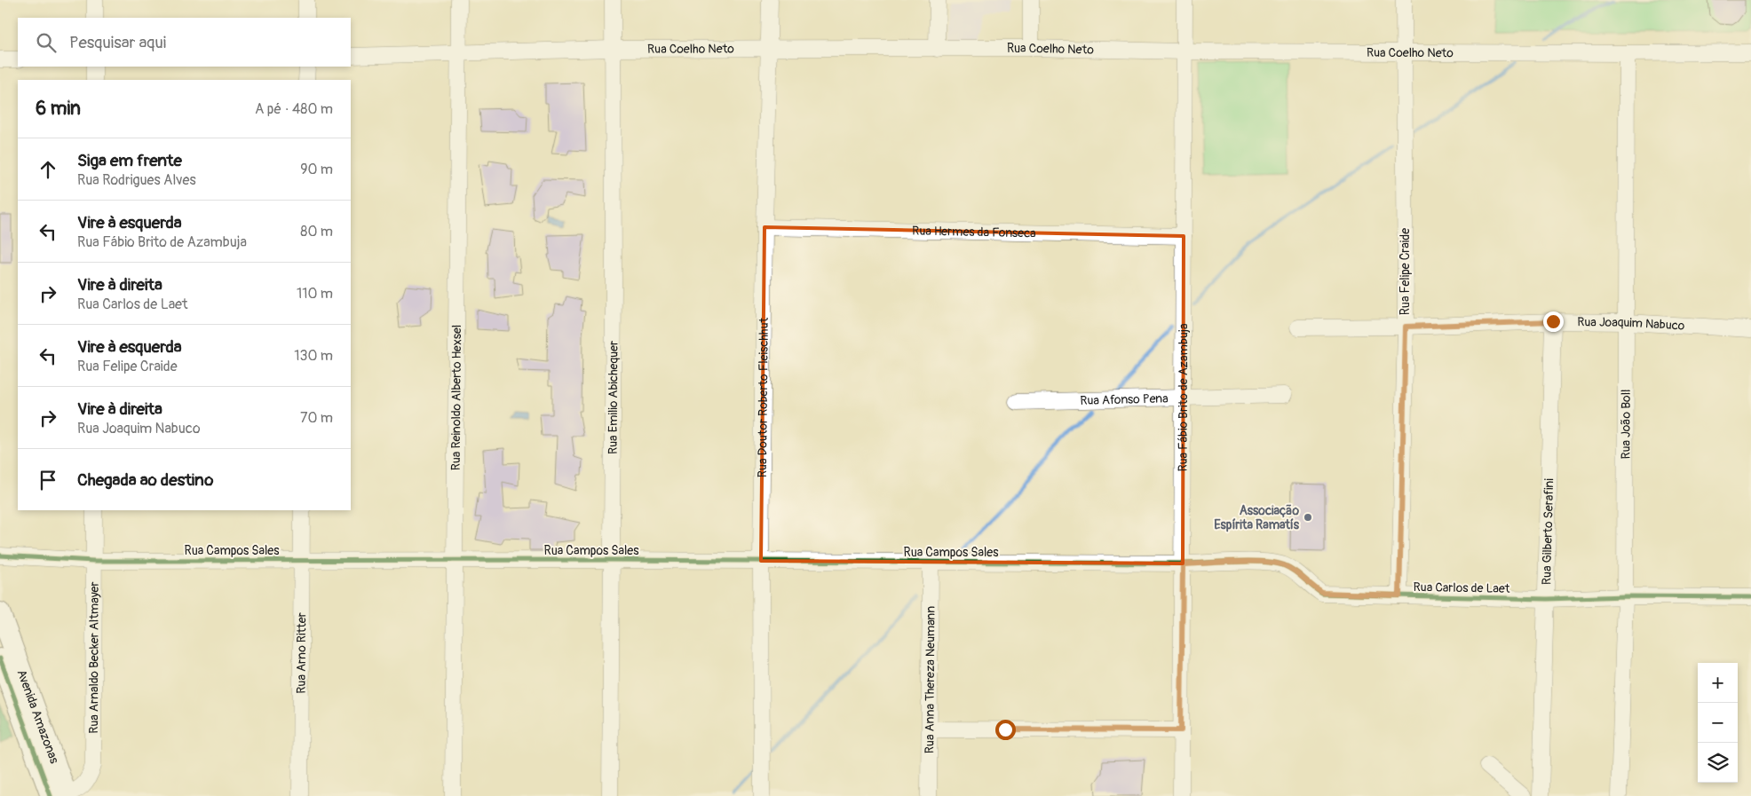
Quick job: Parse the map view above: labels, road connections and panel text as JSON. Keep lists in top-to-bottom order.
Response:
{
  "streets": {
    "main road": ["Avenida Amazonas"],
    "street": [
      "Rua Coelho Neto",
      "Rua Hermes da Fonseca",
      "Rua Felipe Craide",
      "Rua Joaquim Nabuco",
      "Rua Doutor Roberto Fleischhut",
      "Rua Fábio Brito de Azambuja",
      "Rua Reinoldo Alberto Hexsel",
      "Rua Emilio Abichequer",
      "Rua Afonso Pena",
      "Rua João Boll",
      "Rua Gilberto Serafini",
      "Rua Campos Sales",
      "Rua Carlos de Laet",
      "Rua Arno Ritter",
      "Rua Arnaldo Becker Altmayer",
      "Rua Anna Thereza Neumann"
    ]
  },
  "crossings": [
    ["Rua Coelho Neto", "Rua Felipe Craide"],
    ["Rua Coelho Neto", "Rua Doutor Roberto Fleischhut"],
    ["Rua Coelho Neto", "Rua Fábio Brito de Azambuja"],
    ["Rua Coelho Neto", "Rua Reinoldo Alberto Hexsel"],
    ["Rua Coelho Neto", "Rua Emilio Abichequer"],
    ["Rua Coelho Neto", "Rua João Boll"],
    ["Rua Hermes da Fonseca", "Rua Doutor Roberto Fleischhut"],
    ["Rua Hermes da Fonseca", "Rua Fábio Brito de Azambuja"],
    ["Rua Felipe Craide", "Rua Joaquim Nabuco"],
    ["Rua Felipe Craide", "Rua Carlos de Laet"],
    ["Rua Joaquim Nabuco", "Rua João Boll"],
    ["Rua Joaquim Nabuco", "Rua Gilberto Serafini"],
    ["Rua Doutor Roberto Fleischhut", "Rua Campos Sales"],
    ["Rua Fábio Brito de Azambuja", "Rua Afonso Pena"],
    ["Rua Fábio Brito de Azambuja", "Rua Campos Sales"],
    ["Rua Fábio Brito de Azambuja", "Rua Carlos de Laet"],
    ["Rua Reinoldo Alberto Hexsel", "Rua Campos Sales"],
    ["Rua Emilio Abichequer", "Rua Campos Sales"],
    ["Rua João Boll", "Rua Carlos de Laet"],
    ["Rua Gilberto Serafini", "Rua Carlos de Laet"],
    ["Rua Campos Sales", "Rua Carlos de Laet"],
    ["Rua Campos Sales", "Rua Arno Ritter"],
    ["Rua Campos Sales", "Rua Arnaldo Becker Altmayer"],
    ["Rua Campos Sales", "Rua Anna Thereza Neumann"],
    ["Rua Arnaldo Becker Altmayer", "Avenida Amazonas"]
  ],
  "places": ["Associação Espírita Ramatís"],
  "page": {
    "search": "Pesquisar aqui",
    "heading": ["6 min", "A pé · 480 m"],
    "list": [
      ["Siga em frente", "Rua Rodrigues Alves", "90 m"],
      ["Vire à esquerda", "Rua Fábio Brito de Azambuja", "80 m"],
      ["Vire à direita", "Rua Carlos de Laet", "110 m"],
      ["Vire à esquerda", "Rua Felipe Craide", "130 m"],
      ["Vire à direita", "Rua Joaquim Nabuco", "70 m"],
      "Chegada ao destino"
    ],
    "map_buttons": ["+", "−"]
  }
}
